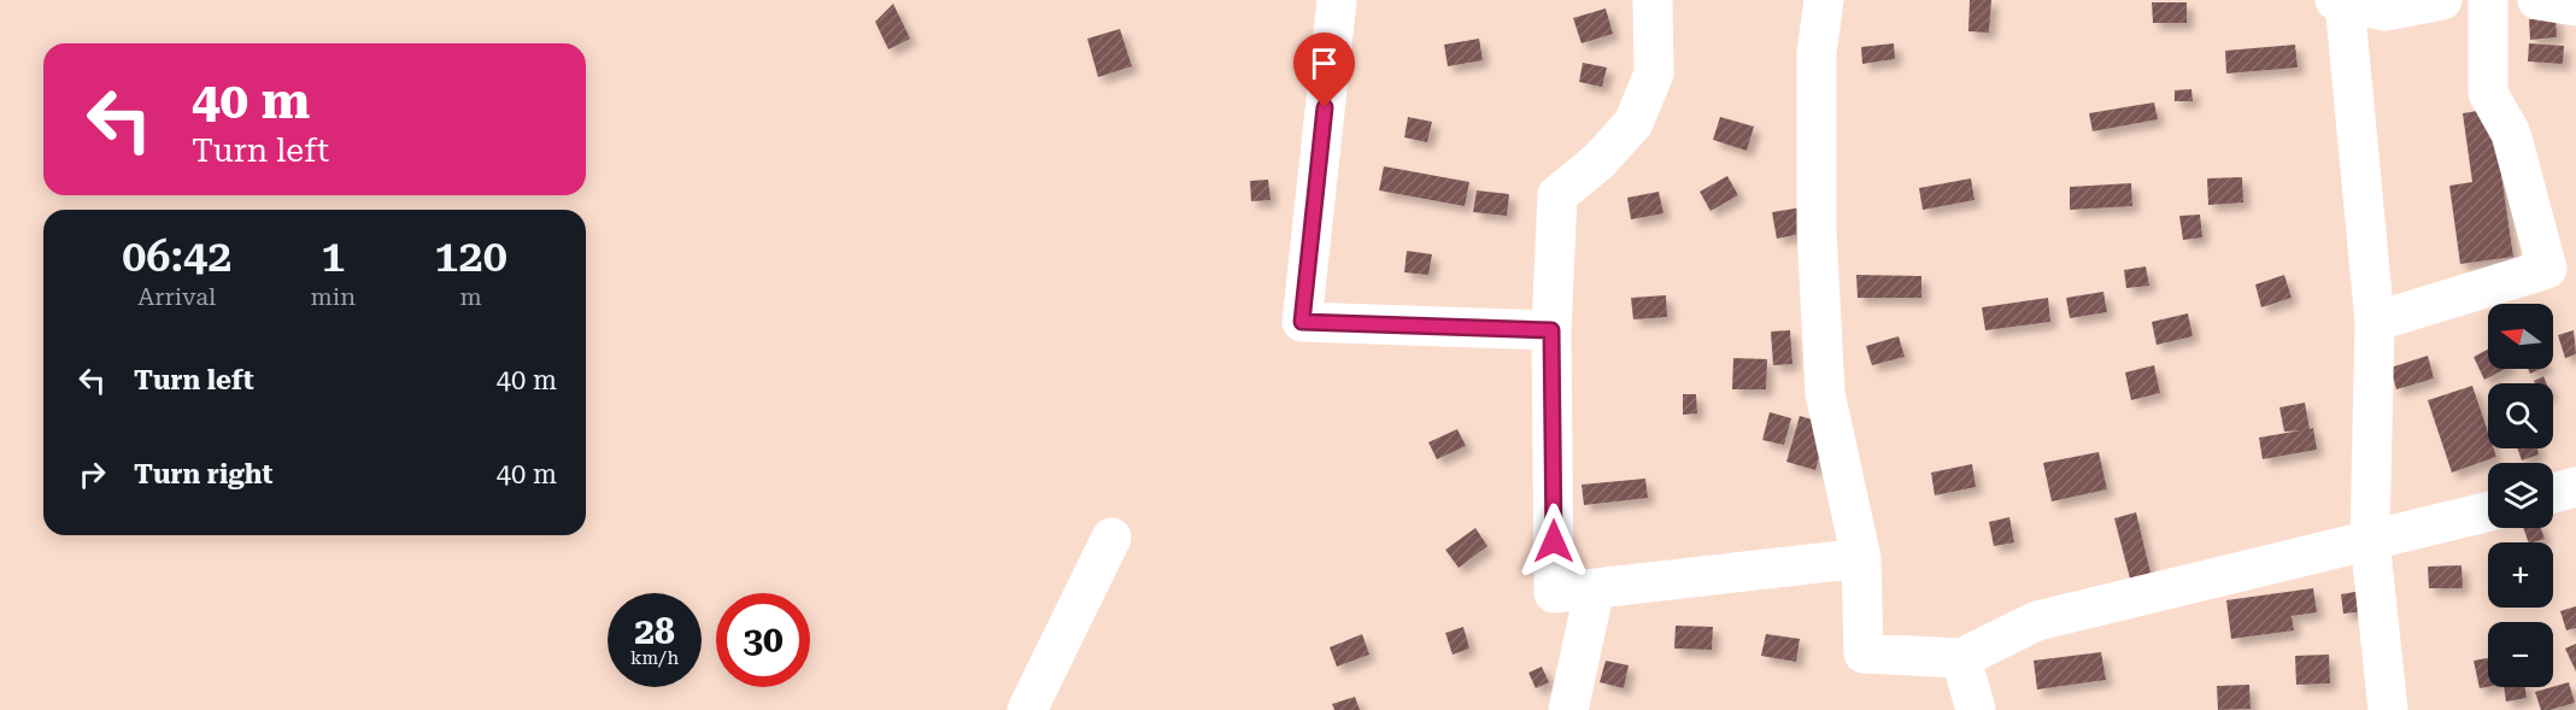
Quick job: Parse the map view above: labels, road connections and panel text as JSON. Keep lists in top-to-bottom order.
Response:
{
  "north": "left",
  "page": {
    "turn": ["40 m", "Turn left"],
    "eta": [
      "06:42",
      "Arrival",
      "1",
      "min",
      "120",
      "m"
    ],
    "map_buttons": ["+", "−"],
    "list": [
      {
        "name": "Turn left",
        "value": "40 m"
      },
      {
        "name": "Turn right",
        "value": "40 m"
      }
    ],
    "speed": "28 km/h",
    "limit": "30"
  }
}
